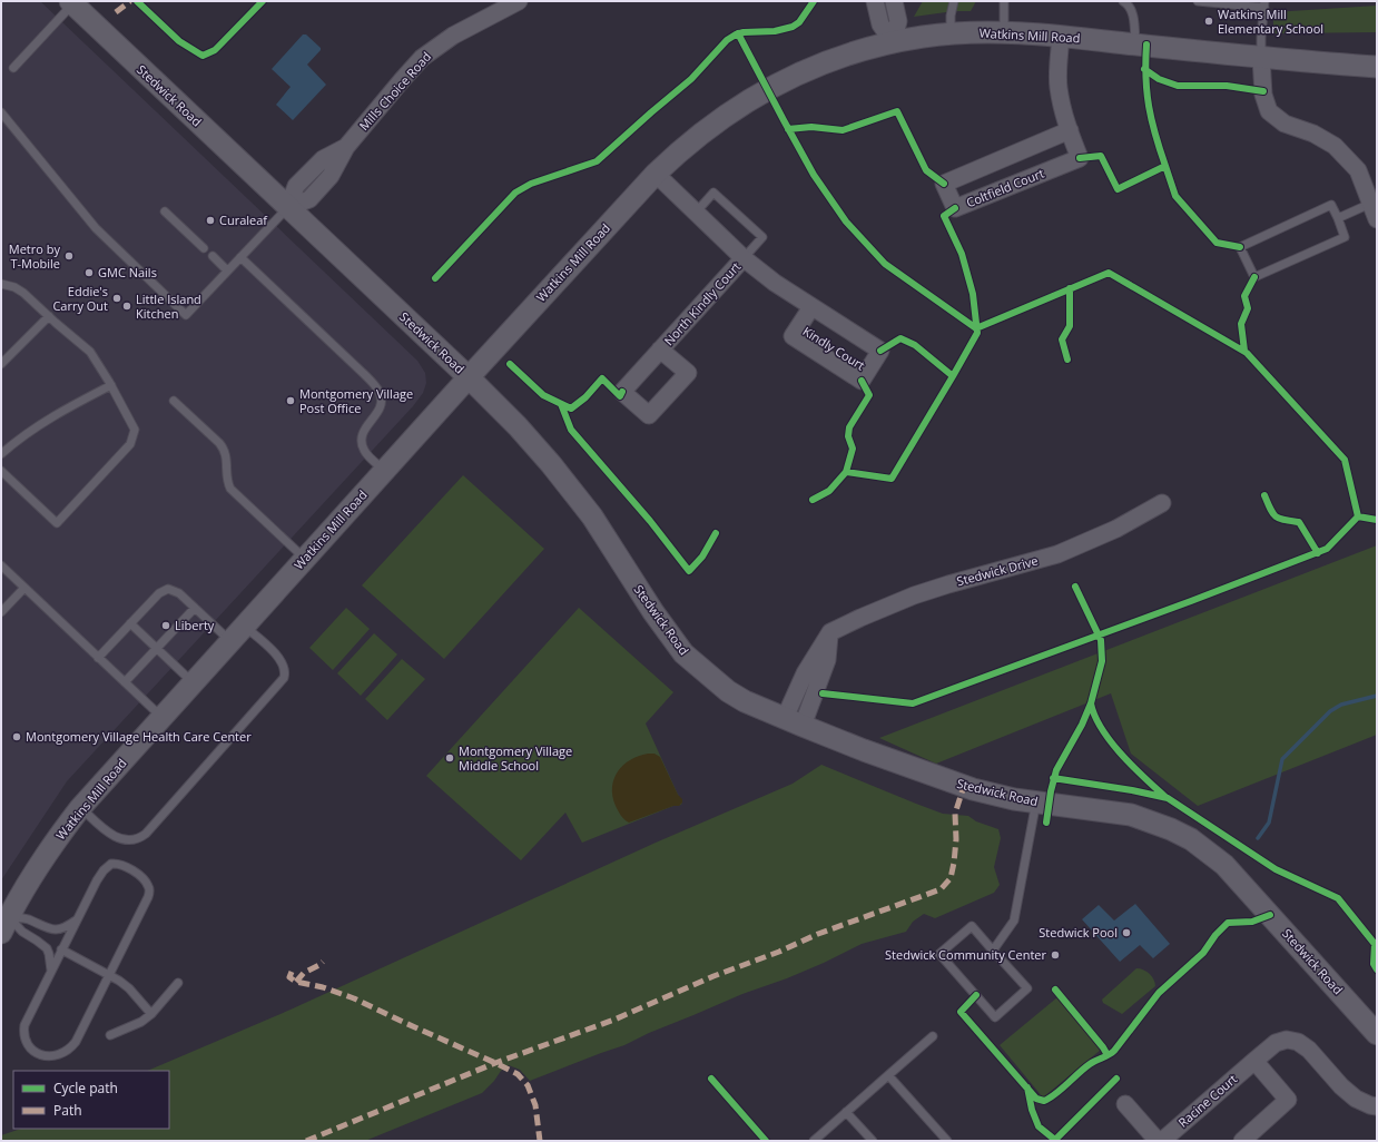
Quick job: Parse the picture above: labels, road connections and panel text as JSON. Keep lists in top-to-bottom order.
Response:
{
  "streets": {
    "street": [
      "Watkins Mill Road",
      "Mills Choice Road",
      "Stedwick Road",
      "Coltfield Court",
      "North Kindly Court",
      "Kindly Court",
      "Stedwick Drive",
      "Racine Court"
    ]
  },
  "crossings": [
    ["Watkins Mill Road", "Stedwick Road"],
    ["Watkins Mill Road", "Coltfield Court"],
    ["Watkins Mill Road", "Kindly Court"],
    ["Mills Choice Road", "Stedwick Road"],
    ["Stedwick Road", "Stedwick Drive"],
    ["North Kindly Court", "Kindly Court"]
  ],
  "places": [
    "Watkins Mill Elementary School",
    "Curaleaf",
    "Metro by T-Mobile",
    "GMC Nails",
    "Eddie's Carry Out",
    "Little Island Kitchen",
    "Montgomery Village Post Office",
    "Liberty",
    "Montgomery Village Health Care Center",
    "Montgomery Village Middle School",
    "Stedwick Pool",
    "Stedwick Community Center"
  ],
  "legend": ["Cycle path", "Path"]
}
